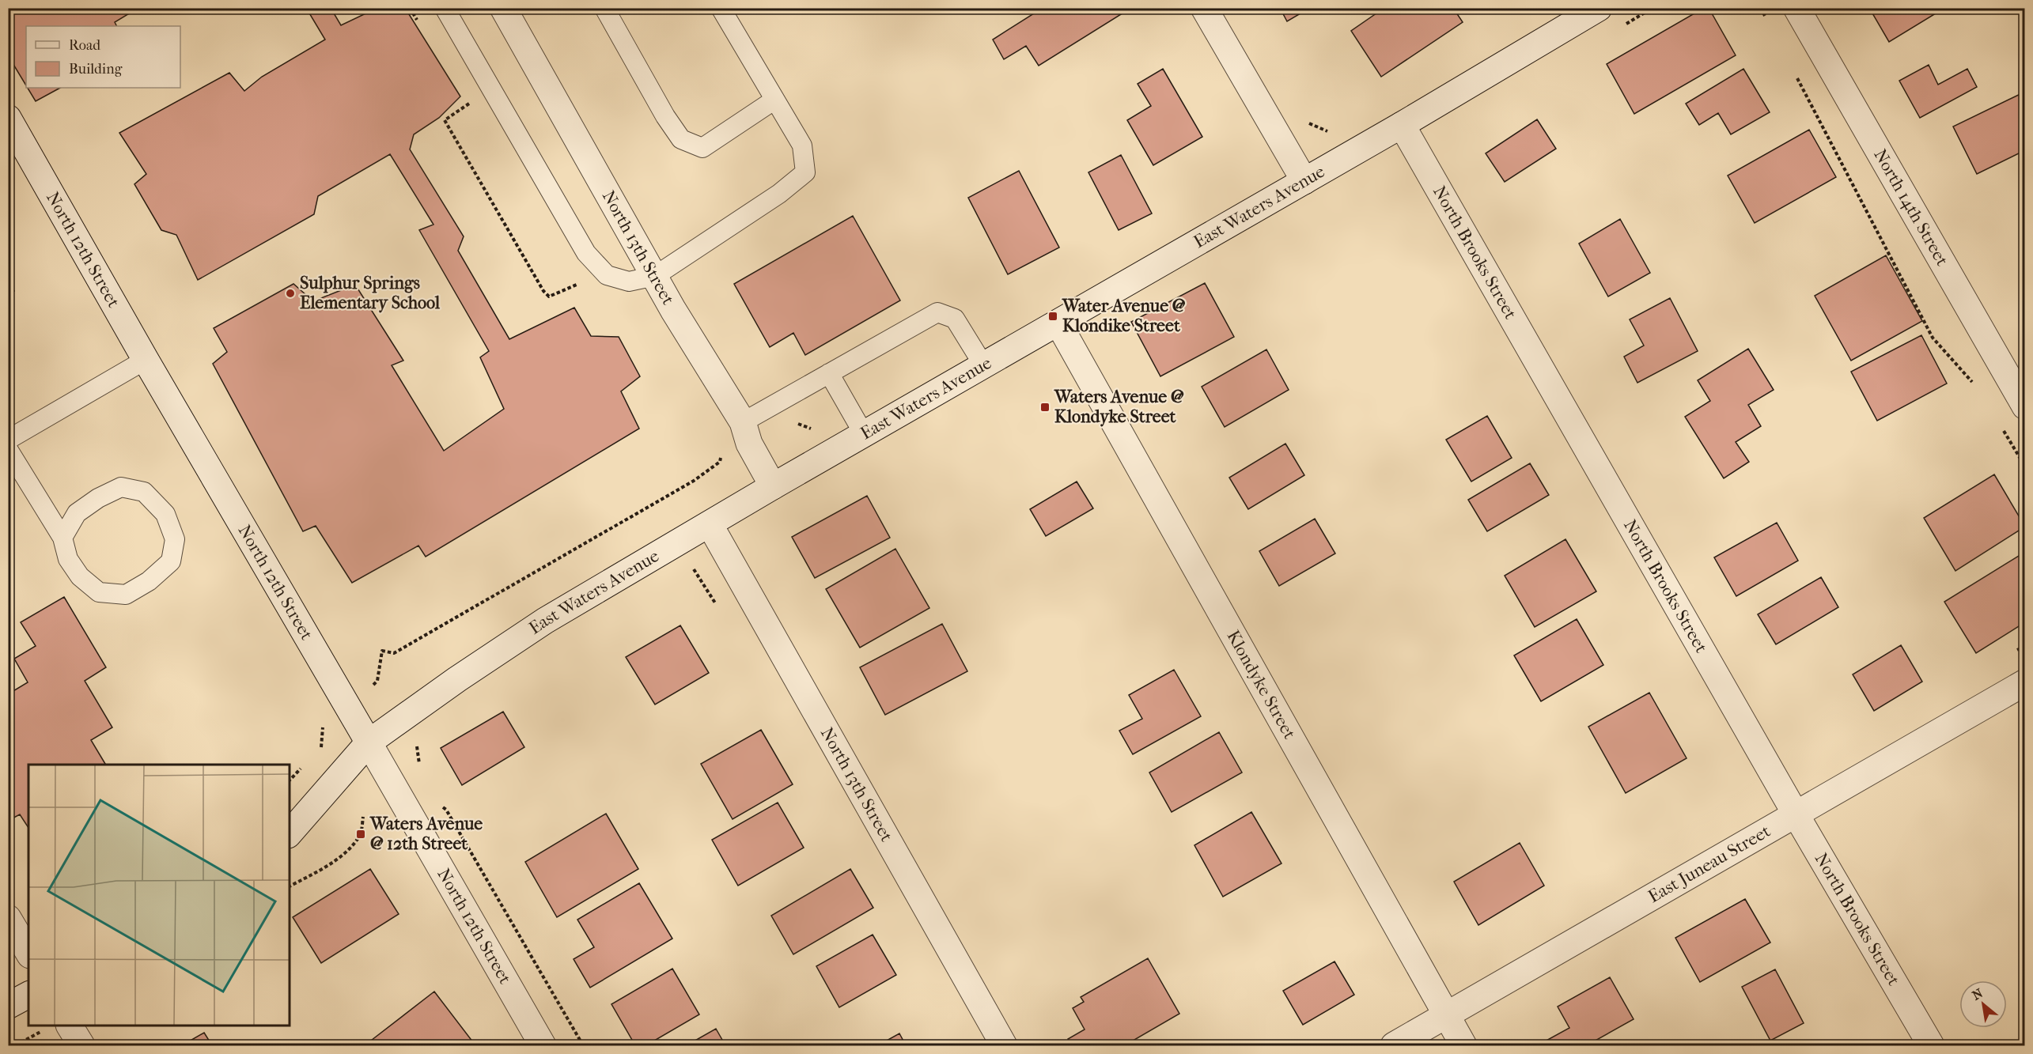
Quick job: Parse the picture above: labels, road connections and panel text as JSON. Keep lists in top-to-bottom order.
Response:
{
  "streets": {
    "street": [
      "East Waters Avenue",
      "North 14th Street",
      "North 13th Street",
      "North 12th Street",
      "North Brooks Street",
      "Klondyke Street",
      "East Juneau Street"
    ]
  },
  "crossings": [
    ["East Waters Avenue", "North 13th Street"],
    ["East Waters Avenue", "North 12th Street"],
    ["East Waters Avenue", "North Brooks Street"],
    ["East Waters Avenue", "Klondyke Street"],
    ["North Brooks Street", "East Juneau Street"],
    ["Klondyke Street", "East Juneau Street"]
  ],
  "places": {
    "other": ["Sulphur Springs Elementary School"],
    "transit": ["Water Avenue @ Klondike Street", "Waters Avenue @ Klondyke Street", "Waters Avenue @ 12th Street"]
  },
  "legend": ["Road", "Building"],
  "north": "top left"
}
